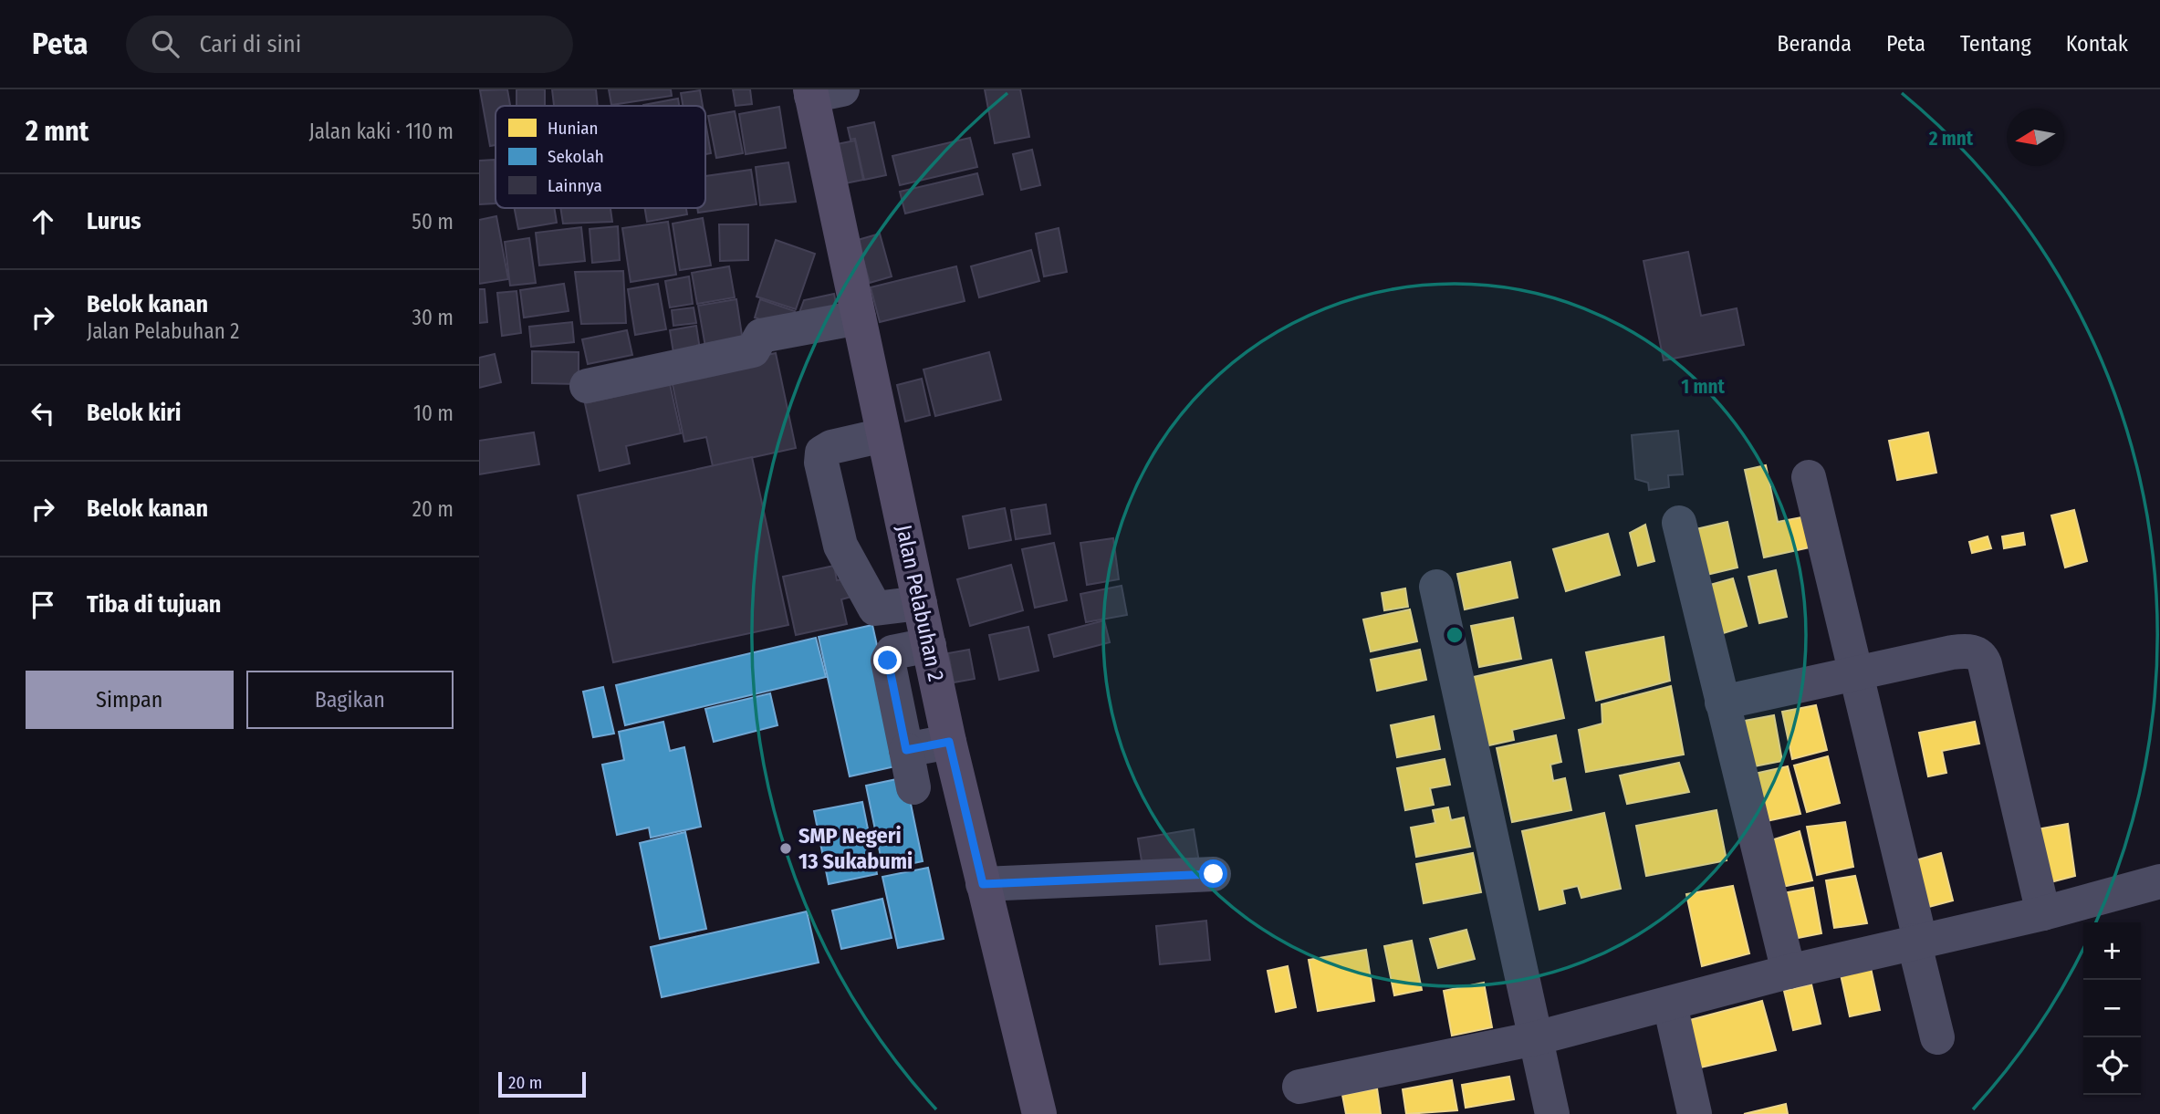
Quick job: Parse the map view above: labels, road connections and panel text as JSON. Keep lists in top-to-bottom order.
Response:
{
  "streets": {
    "main road": ["Jalan Pelabuhan 2"]
  },
  "places": ["SMP Negeri 13 Sukabumi"],
  "legend": ["Hunian", "Sekolah", "Lainnya"],
  "scale_bar": "20 m",
  "north": "left",
  "page": {
    "header": "Peta",
    "search": "Cari di sini",
    "nav": [
      "Beranda",
      "Peta",
      "Tentang",
      "Kontak"
    ],
    "heading": ["2 mnt", "Jalan kaki · 110 m"],
    "list": [
      ["Lurus", "50 m"],
      ["Belok kanan", "Jalan Pelabuhan 2", "30 m"],
      ["Belok kiri", "10 m"],
      ["Belok kanan", "20 m"],
      "Tiba di tujuan"
    ],
    "buttons": ["Simpan", "Bagikan"],
    "map_buttons": ["+", "−"],
    "scale": "20 m"
  },
  "rings": ["2 mnt", "1 mnt"]
}
